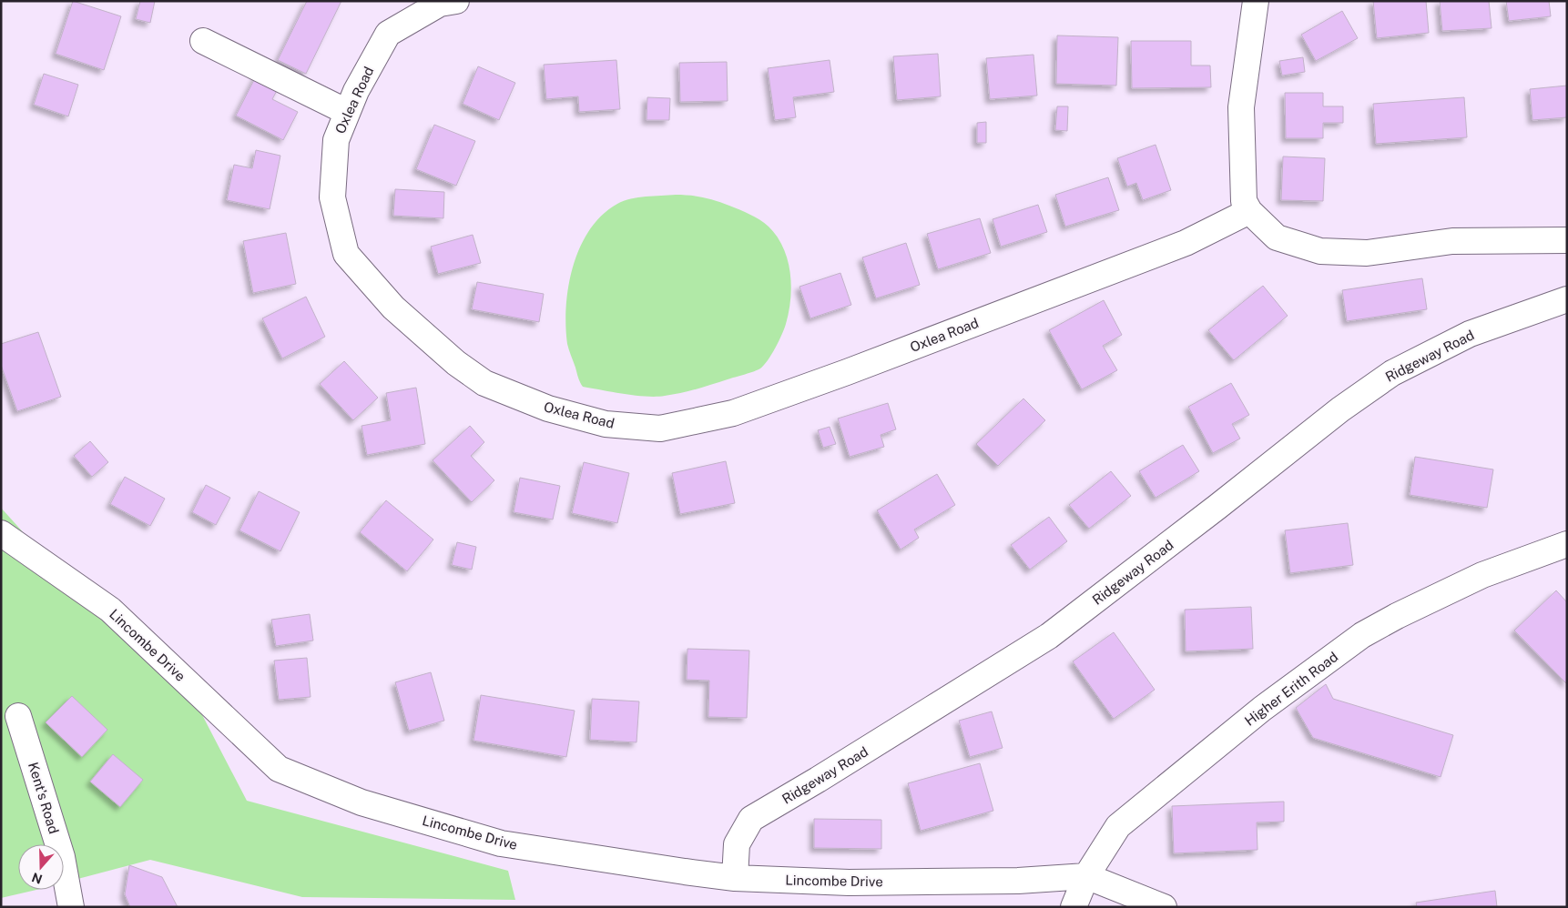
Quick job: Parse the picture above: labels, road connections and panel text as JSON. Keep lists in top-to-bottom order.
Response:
{
  "streets": {
    "street": [
      "Oxlea Road",
      "Ridgeway Road",
      "Lincombe Drive",
      "Higher Erith Road",
      "Kent's Road"
    ]
  },
  "crossings": [
    ["Ridgeway Road", "Lincombe Drive"],
    ["Lincombe Drive", "Higher Erith Road"]
  ],
  "north": "bottom"
}
